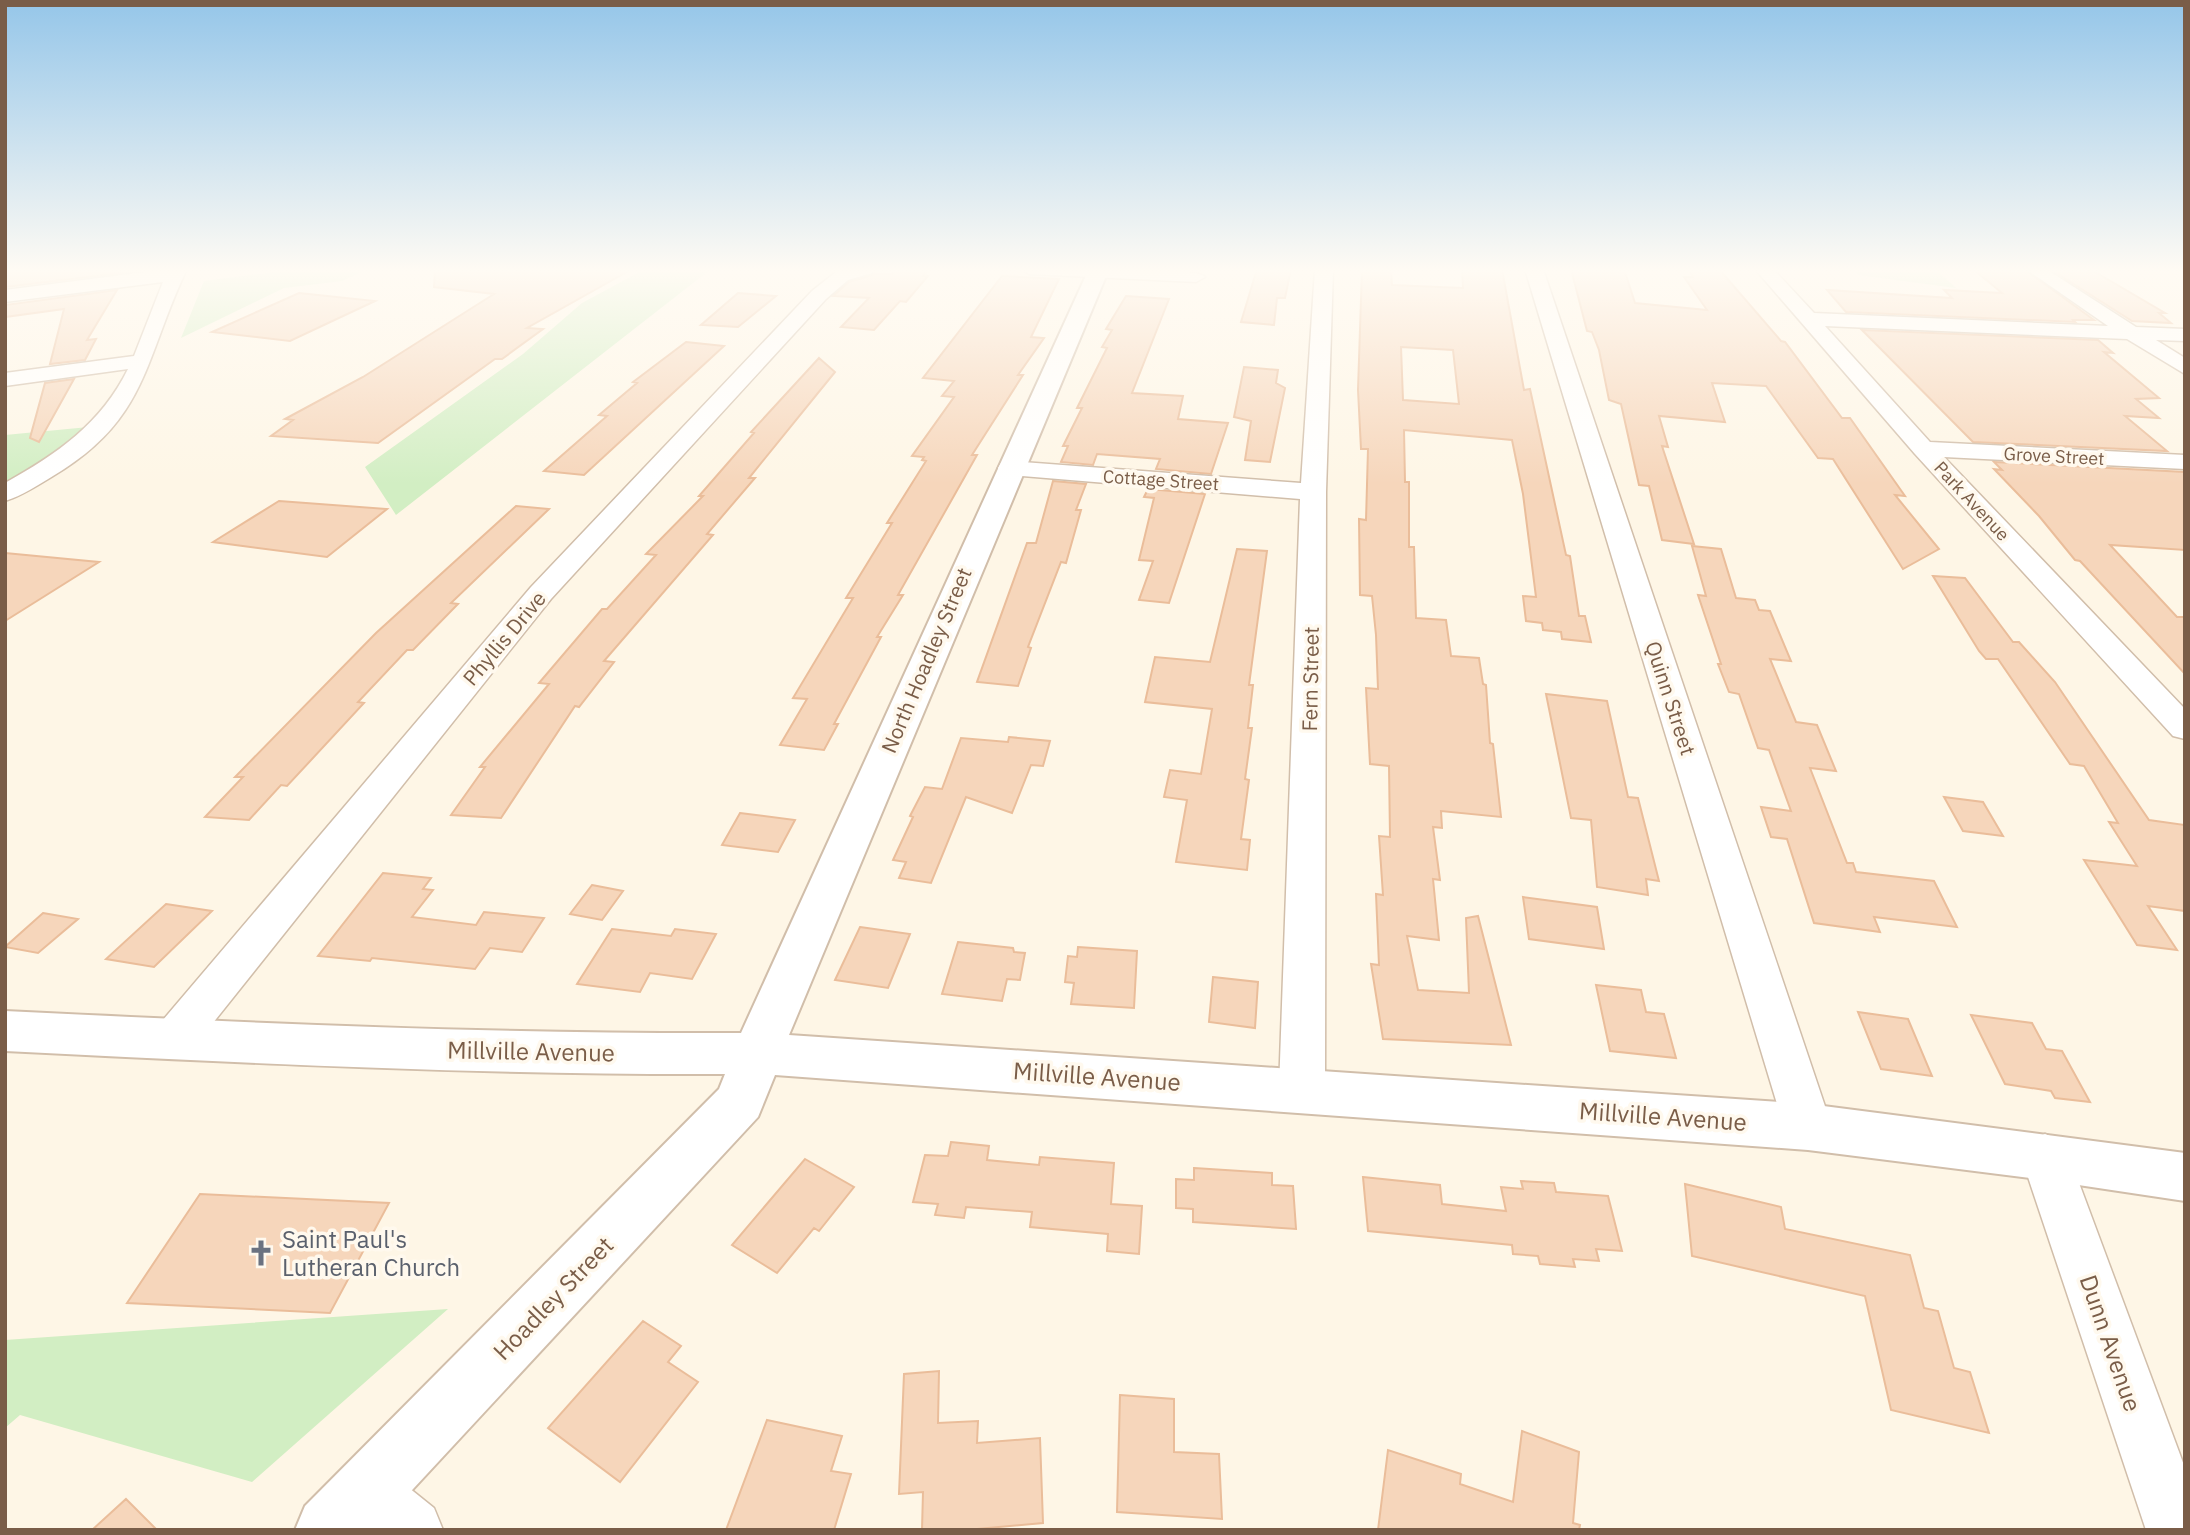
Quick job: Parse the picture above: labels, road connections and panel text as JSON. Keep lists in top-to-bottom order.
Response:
{
  "streets": {
    "street": [
      "Grove Street",
      "Cottage Street",
      "Park Avenue",
      "Phyllis Drive",
      "North Hoadley Street",
      "Fern Street",
      "Quinn Street",
      "Millville Avenue",
      "Hoadley Street",
      "Dunn Avenue"
    ]
  },
  "crossings": [
    ["Grove Street", "Park Avenue"],
    ["Cottage Street", "North Hoadley Street"],
    ["Cottage Street", "Fern Street"],
    ["Phyllis Drive", "Millville Avenue"],
    ["North Hoadley Street", "Millville Avenue"],
    ["North Hoadley Street", "Hoadley Street"],
    ["Fern Street", "Millville Avenue"],
    ["Quinn Street", "Millville Avenue"],
    ["Millville Avenue", "Hoadley Street"],
    ["Millville Avenue", "Dunn Avenue"]
  ],
  "places": {
    "church": ["Saint Paul's Lutheran Church"]
  }
}
